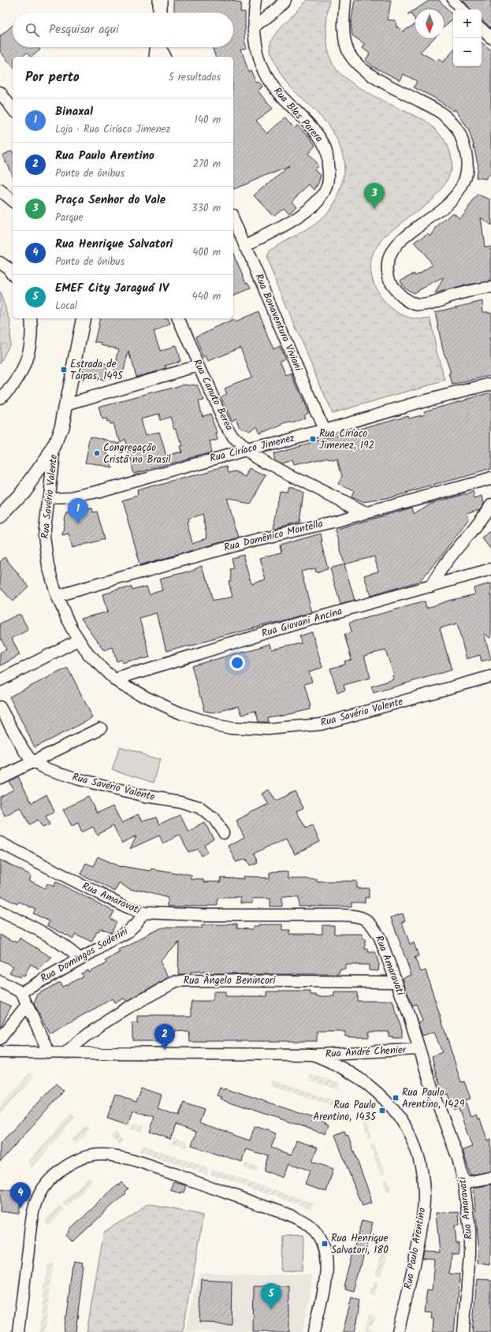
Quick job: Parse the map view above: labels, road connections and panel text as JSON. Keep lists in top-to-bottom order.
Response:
{
  "streets": {
    "street": [
      "Rua Blas Parera",
      "Rua Bonaventura Viviani",
      "Rua Canuto Berea",
      "Rua Ciríaco Jimenez",
      "Rua Savério Valente",
      "Rua Domênico Montella",
      "Rua Giovani Ancina",
      "Rua Amaravati",
      "Rua Domingos Soderini",
      "Rua Ângelo Benincori",
      "Rua André Chenier",
      "Rua Paulo Arentino"
    ]
  },
  "crossings": [
    ["Rua Blas Parera", "Rua Bonaventura Viviani"],
    ["Rua Bonaventura Viviani", "Rua Ciríaco Jimenez"],
    ["Rua Canuto Berea", "Rua Ciríaco Jimenez"],
    ["Rua Canuto Berea", "Rua Domênico Montella"],
    ["Rua Ciríaco Jimenez", "Rua Savério Valente"],
    ["Rua Savério Valente", "Rua Domênico Montella"],
    ["Rua Savério Valente", "Rua Giovani Ancina"],
    ["Rua Amaravati", "Rua Domingos Soderini"],
    ["Rua Amaravati", "Rua Ângelo Benincori"],
    ["Rua Amaravati", "Rua André Chenier"],
    ["Rua Ângelo Benincori", "Rua Paulo Arentino"],
    ["Rua André Chenier", "Rua Paulo Arentino"]
  ],
  "places": {
    "transit": [
      "Estrada de Taipas, 1495",
      "Rua Ciríaco Jimenez, 192",
      "Rua Paulo Arentino, 1429",
      "Rua Paulo Arentino, 1435",
      "Rua Henrique Salvatori, 180"
    ],
    "other": ["Congregação Cristã no Brasil"]
  },
  "north": "bottom",
  "page": {
    "map_buttons": ["+", "−"],
    "search": "Pesquisar aqui",
    "heading": ["Por perto", "5 resultados"],
    "list": [
      {
        "mark": "1",
        "name": "Binaxal",
        "note": "Loja · Rua Ciríaco Jimenez",
        "value": "140 m"
      },
      {
        "mark": "2",
        "name": "Rua Paulo Arentino",
        "note": "Ponto de ônibus",
        "value": "270 m"
      },
      {
        "mark": "3",
        "name": "Praça Senhor do Vale",
        "note": "Parque",
        "value": "330 m"
      },
      {
        "mark": "4",
        "name": "Rua Henrique Salvatori",
        "note": "Ponto de ônibus",
        "value": "400 m"
      },
      {
        "mark": "5",
        "name": "EMEF City Jaraguá IV",
        "note": "Local",
        "value": "440 m"
      }
    ],
    "pins": [
      "3",
      "1",
      "2",
      "4",
      "5"
    ]
  }
}
